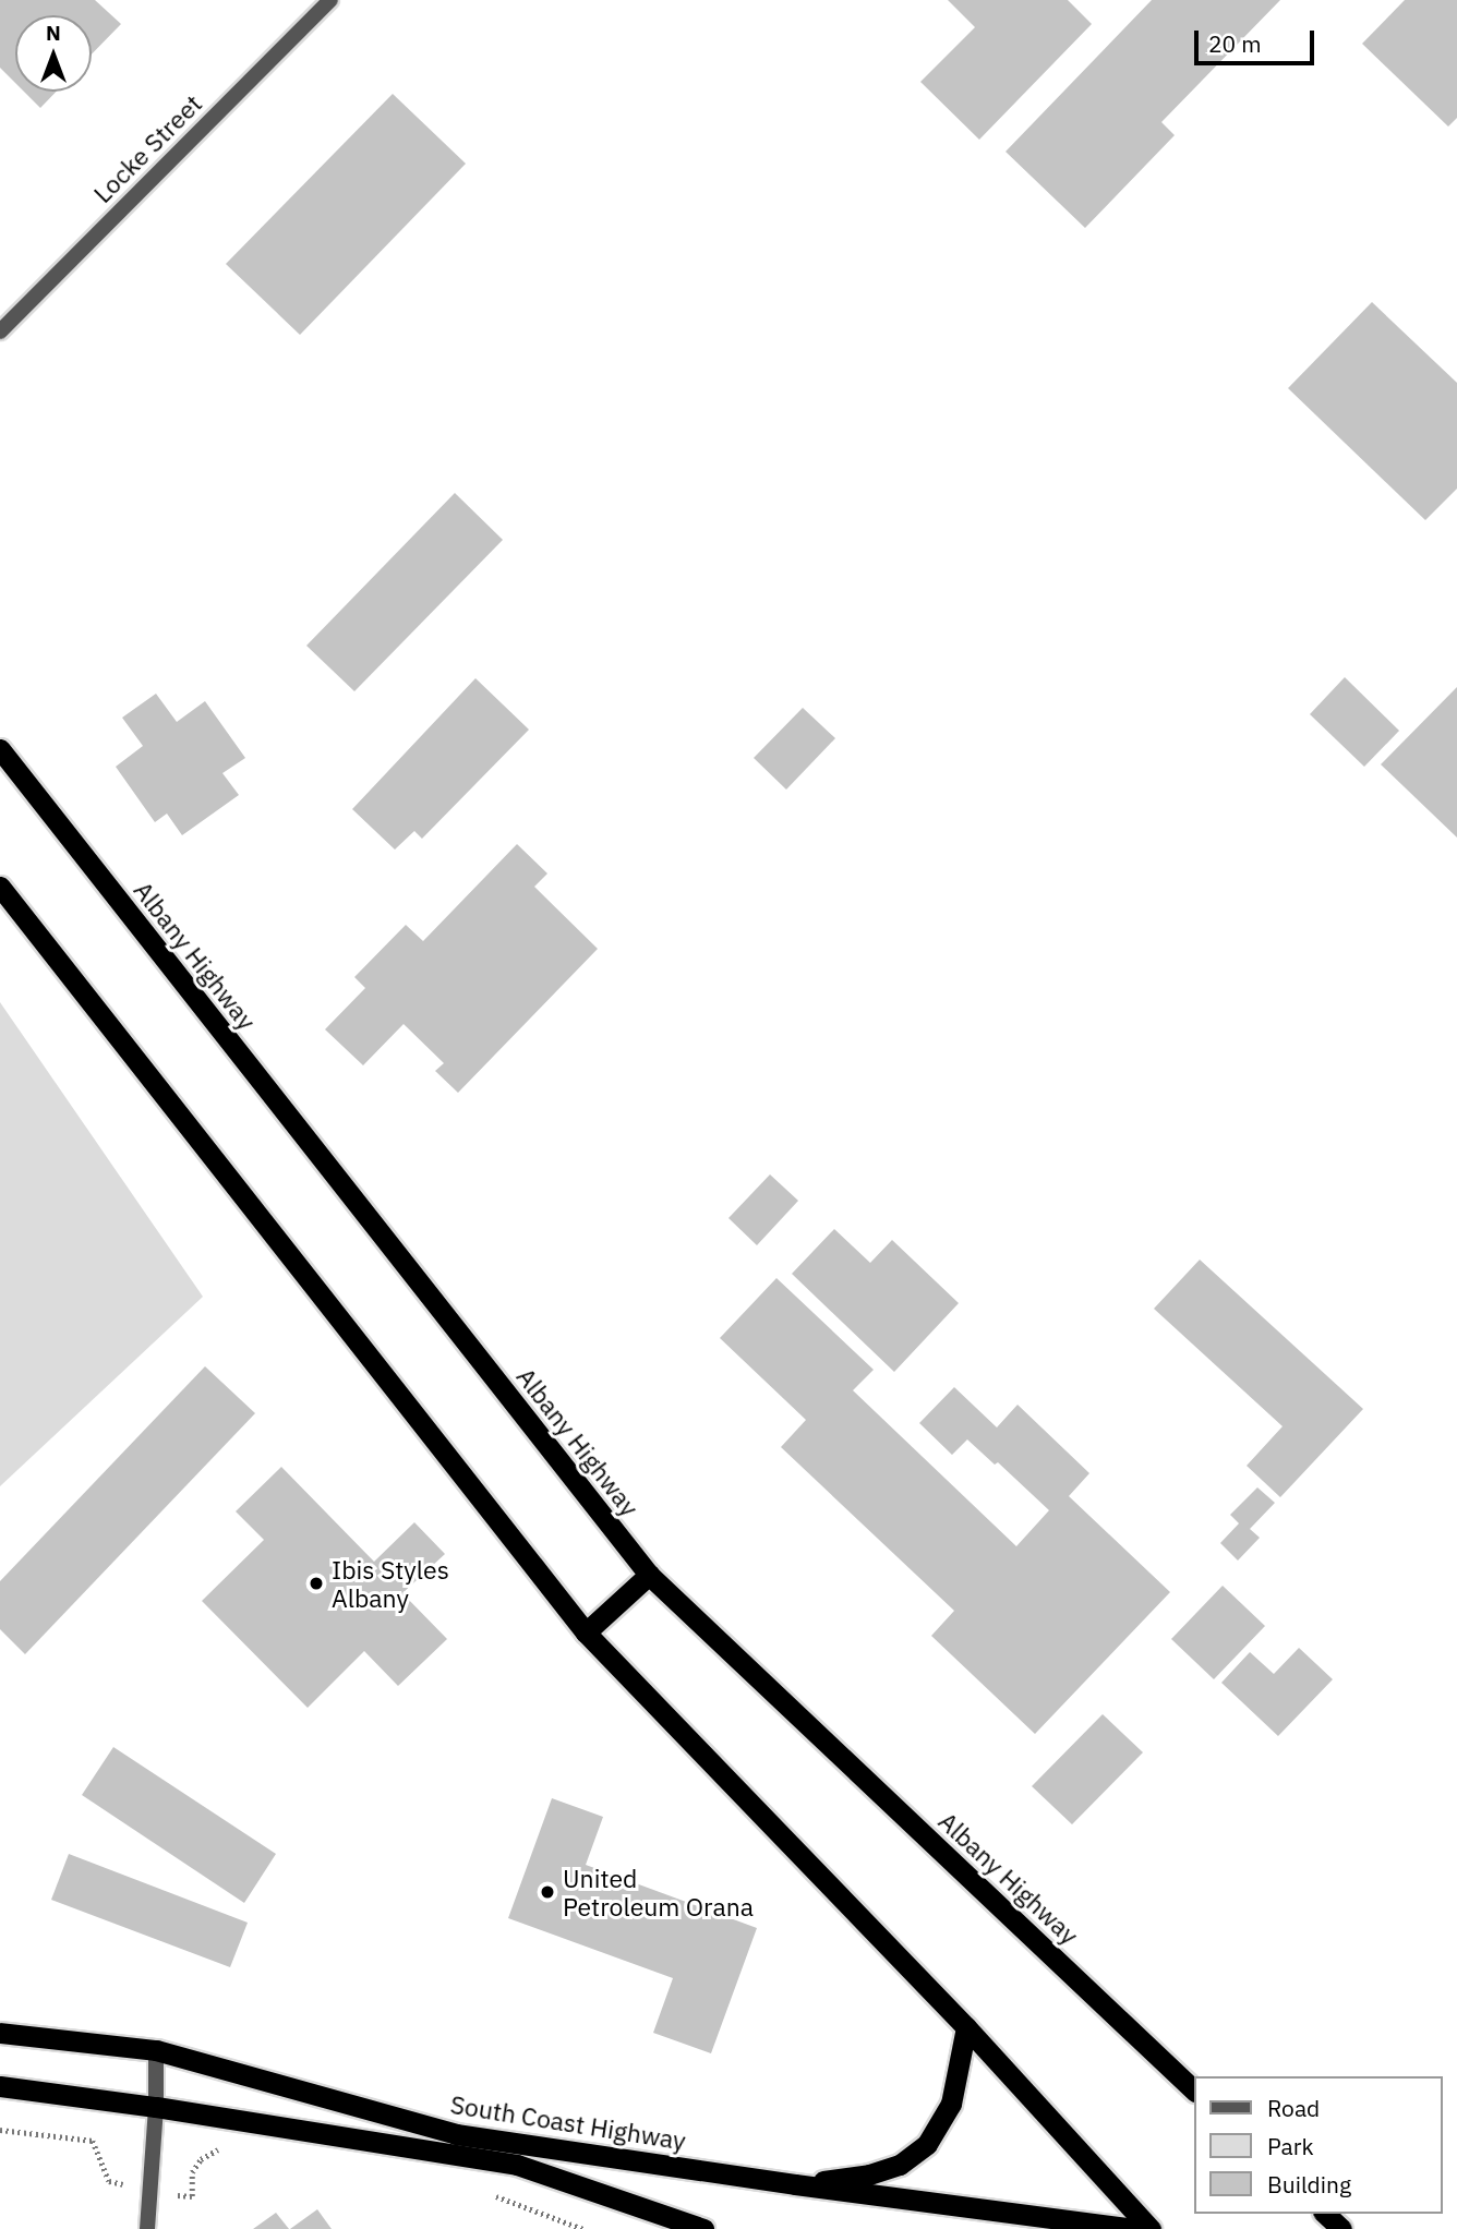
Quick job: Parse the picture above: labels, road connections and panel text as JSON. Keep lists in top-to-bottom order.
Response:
{
  "streets": {
    "highway": ["Albany Highway", "South Coast Highway"],
    "street": ["Locke Street"]
  },
  "places": ["Ibis Styles Albany", "United Petroleum Orana"],
  "legend": ["Road", "Park", "Building"],
  "scale_bar": "20 m",
  "north": "top"
}
